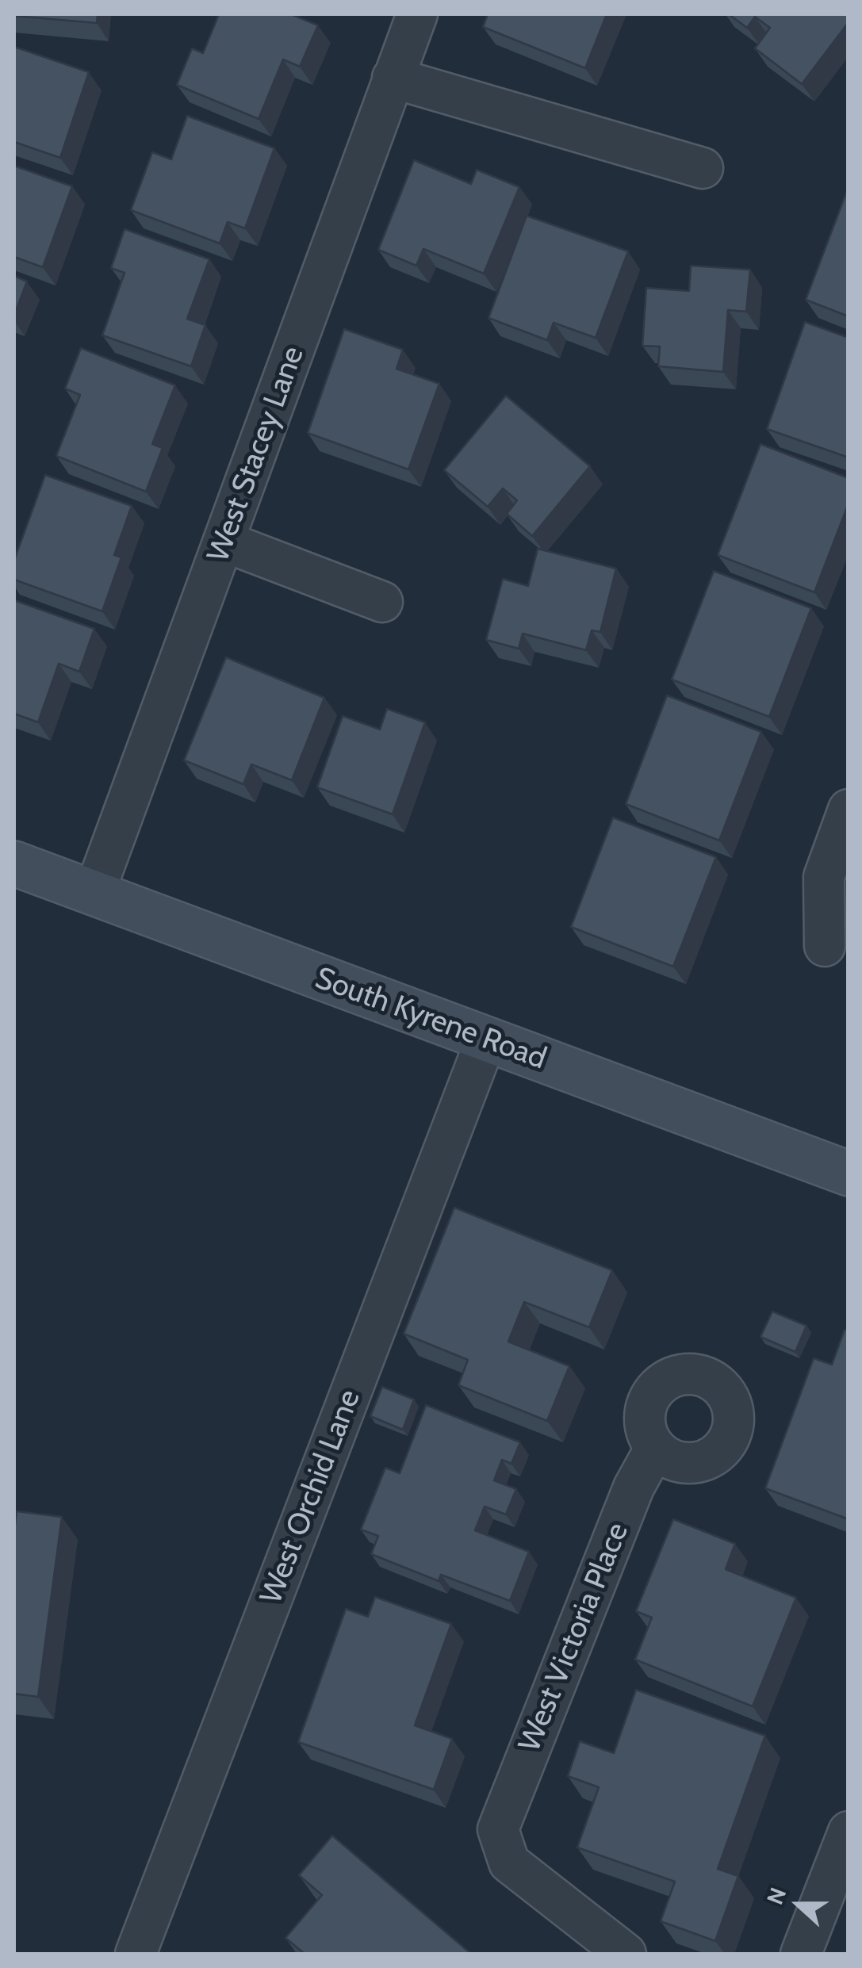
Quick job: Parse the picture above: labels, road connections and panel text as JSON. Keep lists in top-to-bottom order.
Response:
{
  "streets": {
    "main road": ["South Kyrene Road"],
    "street": ["West Stacey Lane", "West Orchid Lane", "West Victoria Place"]
  },
  "crossings": [
    ["West Stacey Lane", "South Kyrene Road"],
    ["South Kyrene Road", "West Orchid Lane"]
  ],
  "north": "left"
}
